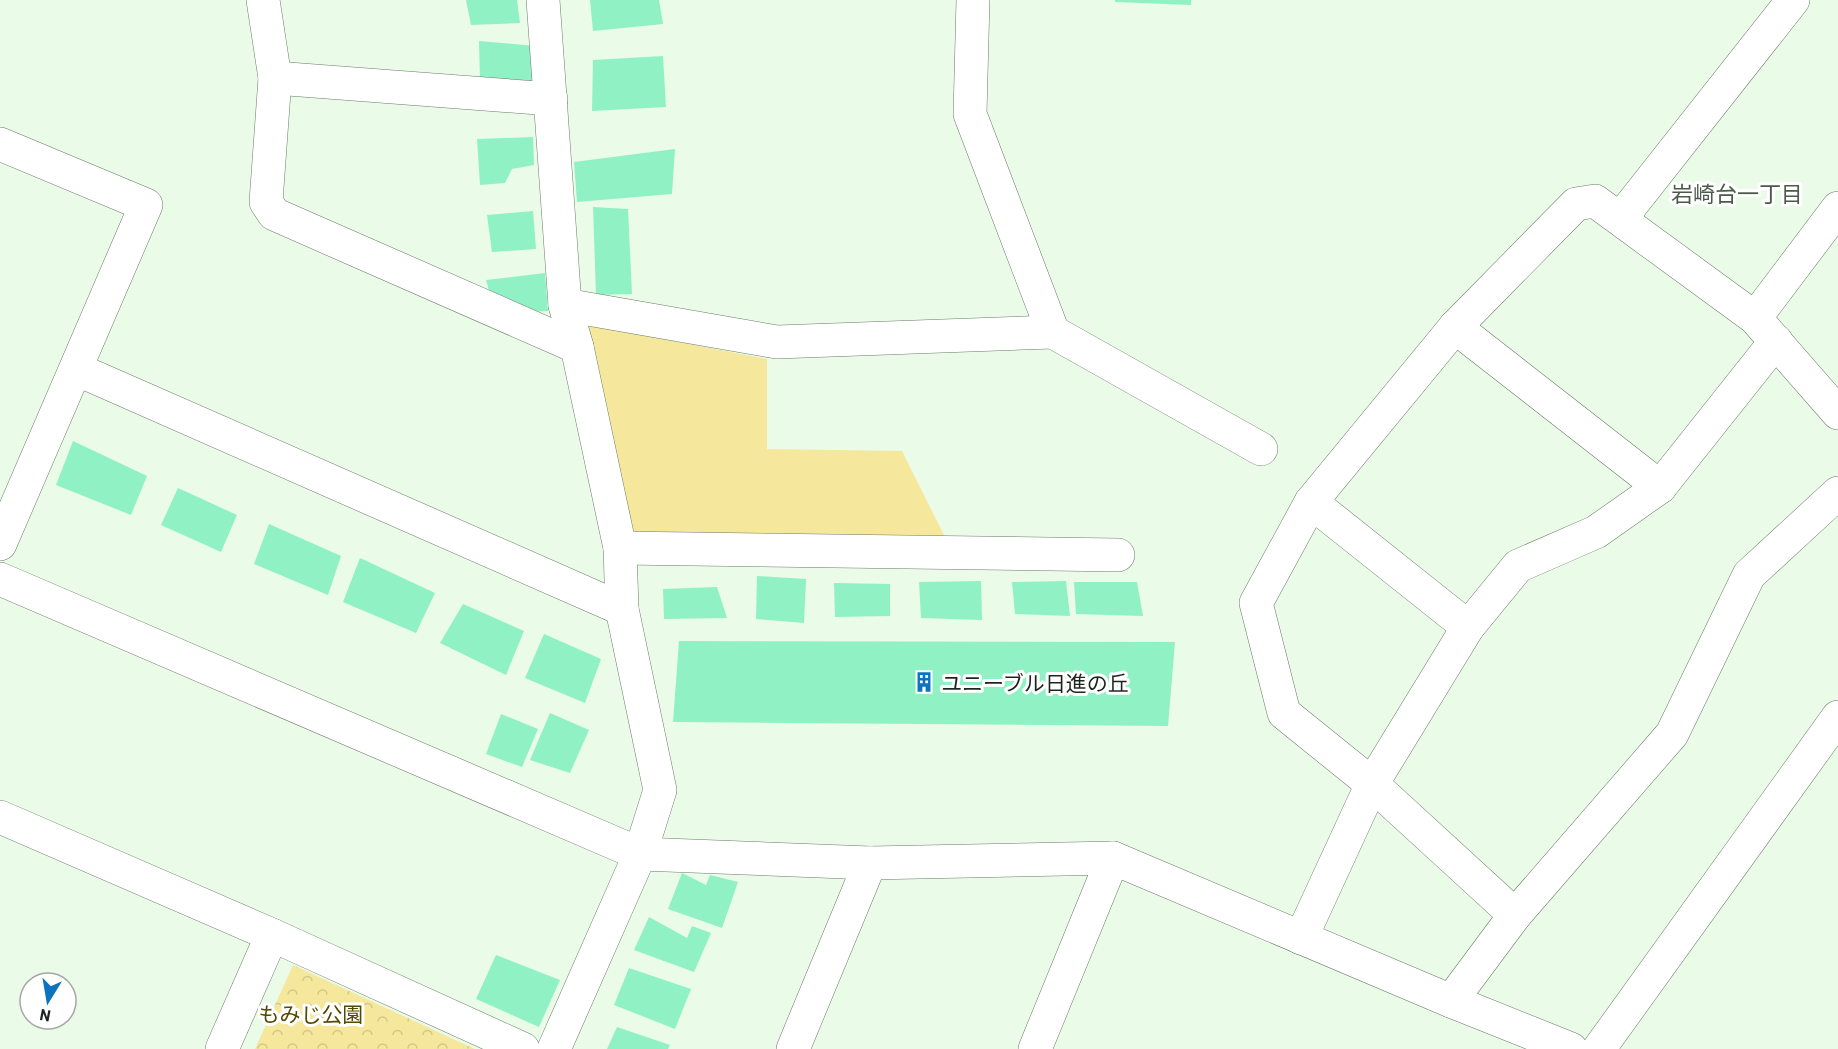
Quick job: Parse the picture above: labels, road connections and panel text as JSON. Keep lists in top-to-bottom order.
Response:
{
  "districts": ["岩崎台一丁目"],
  "parks": ["もみじ公園"],
  "places": {
    "building": ["ユニーブル日進の丘"]
  },
  "north": "bottom"
}
